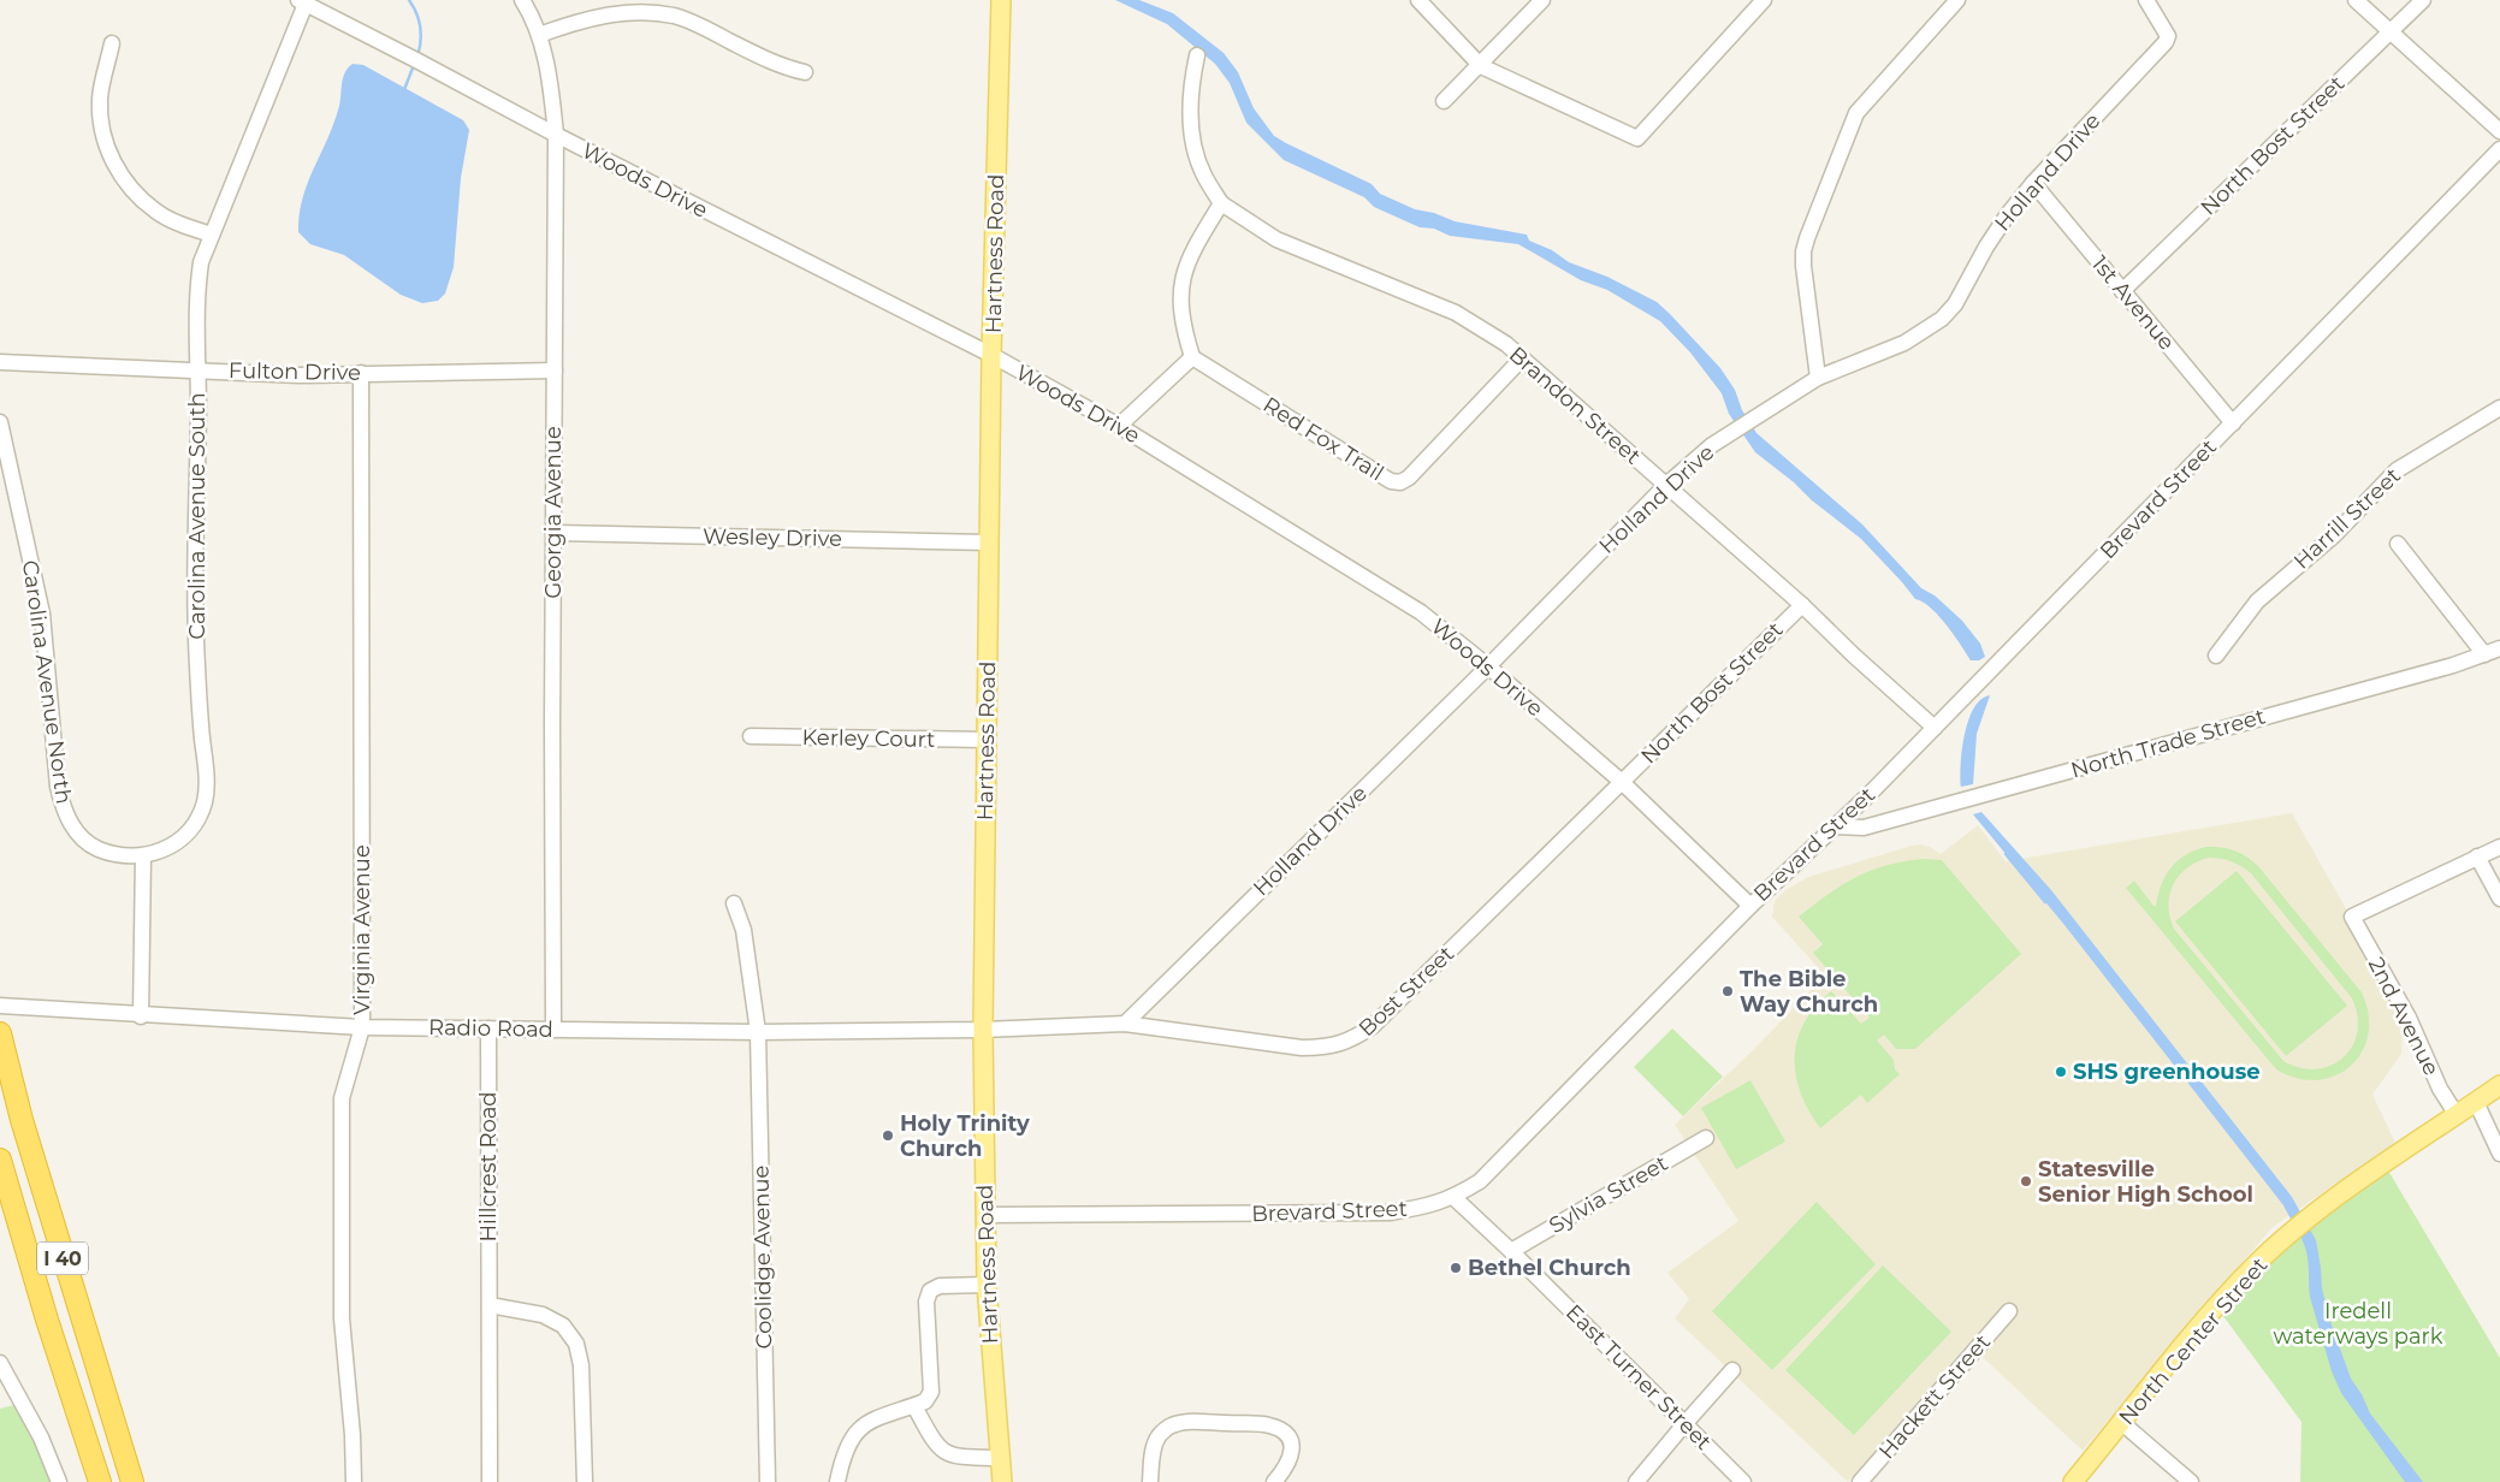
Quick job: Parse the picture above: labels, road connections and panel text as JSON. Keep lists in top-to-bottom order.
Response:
{
  "streets": {
    "highway": ["I 40"],
    "main road": ["Hartness Road", "North Center Street"],
    "street": [
      "North Bost Street",
      "Holland Drive",
      "Woods Drive",
      "1st Avenue",
      "Fulton Drive",
      "Brandon Street",
      "Red Fox Trail",
      "Brevard Street",
      "Georgia Avenue",
      "Carolina Avenue South",
      "Harrill Street",
      "Wesley Drive",
      "Carolina Avenue North",
      "Kerley Court",
      "North Trade Street",
      "Virginia Avenue",
      "Bost Street",
      "2nd Avenue",
      "Radio Road",
      "Hillcrest Road",
      "Sylvia Street",
      "Coolidge Avenue",
      "East Turner Street",
      "Hackett Street"
    ]
  },
  "crossings": [
    ["North Bost Street", "Woods Drive"],
    ["North Bost Street", "1st Avenue"],
    ["North Bost Street", "Brandon Street"],
    ["North Bost Street", "Bost Street"],
    ["Holland Drive", "Woods Drive"],
    ["Holland Drive", "1st Avenue"],
    ["Holland Drive", "Brandon Street"],
    ["Holland Drive", "Bost Street"],
    ["Woods Drive", "Hartness Road"],
    ["Woods Drive", "Brevard Street"],
    ["Woods Drive", "Georgia Avenue"],
    ["Woods Drive", "Carolina Avenue South"],
    ["Woods Drive", "Bost Street"],
    ["Hartness Road", "Brevard Street"],
    ["Hartness Road", "Wesley Drive"],
    ["Hartness Road", "Kerley Court"],
    ["Hartness Road", "Bost Street"],
    ["Hartness Road", "Radio Road"],
    ["1st Avenue", "Brevard Street"],
    ["Fulton Drive", "Georgia Avenue"],
    ["Fulton Drive", "Carolina Avenue South"],
    ["Fulton Drive", "Virginia Avenue"],
    ["Brandon Street", "Red Fox Trail"],
    ["Brandon Street", "Brevard Street"],
    ["Brevard Street", "North Trade Street"],
    ["Brevard Street", "East Turner Street"],
    ["Georgia Avenue", "Wesley Drive"],
    ["Georgia Avenue", "Radio Road"],
    ["Carolina Avenue South", "Carolina Avenue North"],
    ["Virginia Avenue", "Radio Road"],
    ["Bost Street", "Radio Road"],
    ["2nd Avenue", "North Center Street"],
    ["Radio Road", "Hillcrest Road"],
    ["Radio Road", "Coolidge Avenue"],
    ["Sylvia Street", "East Turner Street"]
  ],
  "parks": ["Iredell waterways park"],
  "places": [
    "The Bible Way Church",
    "SHS greenhouse",
    "Holy Trinity Church",
    "Statesville Senior High School",
    "Bethel Church"
  ]
}
